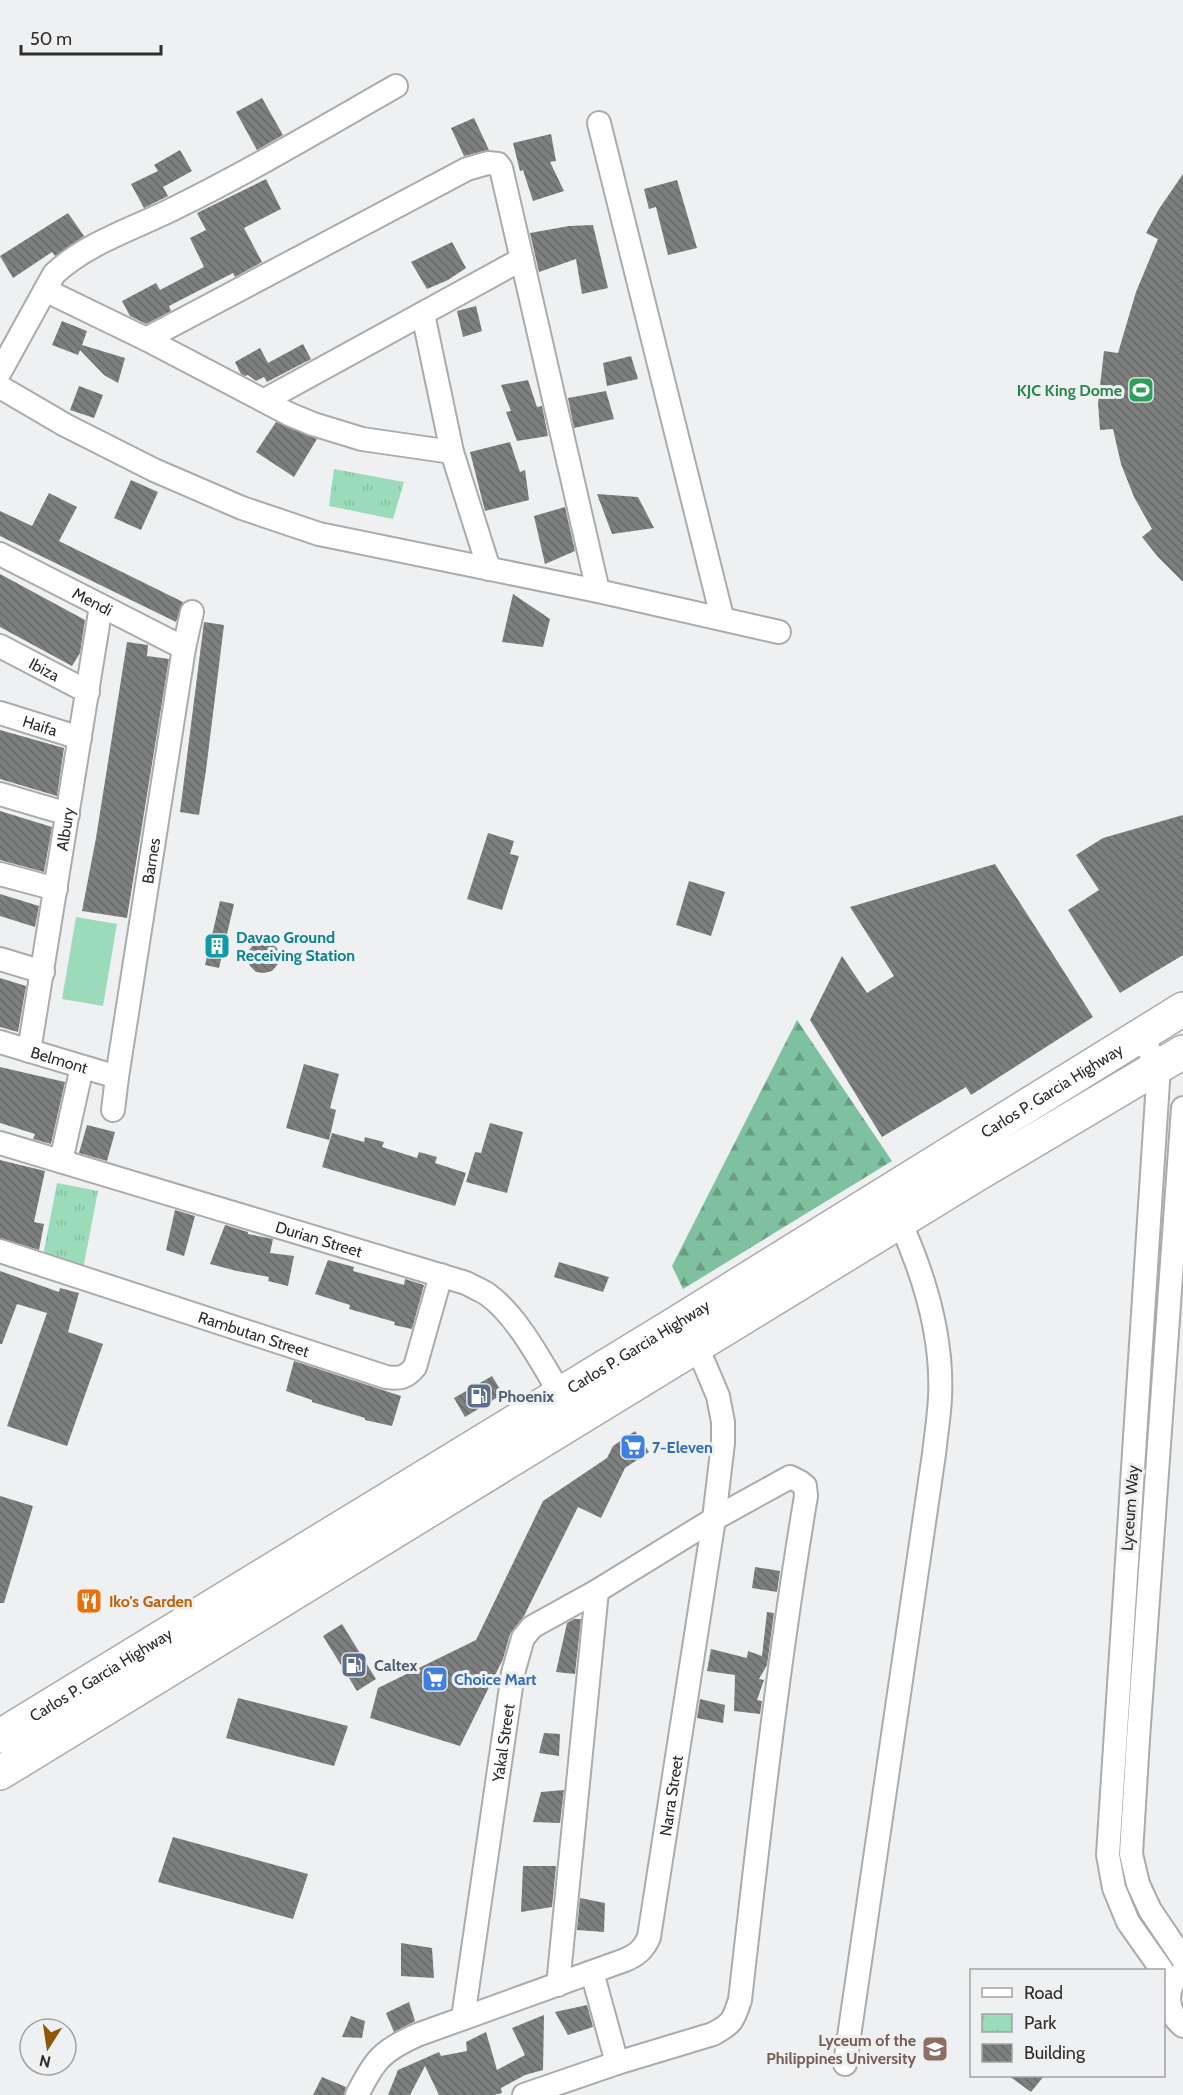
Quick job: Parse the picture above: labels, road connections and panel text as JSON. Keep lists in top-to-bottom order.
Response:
{
  "streets": {
    "highway": ["Carlos P. Garcia Highway"],
    "street": [
      "Mendi",
      "Ibiza",
      "Haifa",
      "Albury",
      "Barnes",
      "Belmont",
      "Durian Street",
      "Rambutan Street",
      "Lyceum Way",
      "Yakal Street",
      "Narra Street"
    ]
  },
  "crossings": [
    ["Mendi", "Albury"],
    ["Mendi", "Barnes"],
    ["Ibiza", "Albury"],
    ["Haifa", "Albury"],
    ["Albury", "Belmont"],
    ["Barnes", "Belmont"],
    ["Carlos P. Garcia Highway", "Durian Street"],
    ["Carlos P. Garcia Highway", "Lyceum Way"],
    ["Carlos P. Garcia Highway", "Narra Street"],
    ["Durian Street", "Rambutan Street"],
    ["Yakal Street", "Narra Street"]
  ],
  "places": {
    "sports": ["KJC King Dome"],
    "building": ["Davao Ground Receiving Station"],
    "fuel station": ["Phoenix", "Caltex"],
    "supermarket": ["7-Eleven", "Choice Mart"],
    "restaurant": ["Iko's Garden"],
    "school or university": ["Lyceum of the Philippines University"]
  },
  "legend": ["Road", "Park", "Building"],
  "scale_bar": "50 m",
  "north": "bottom"
}
